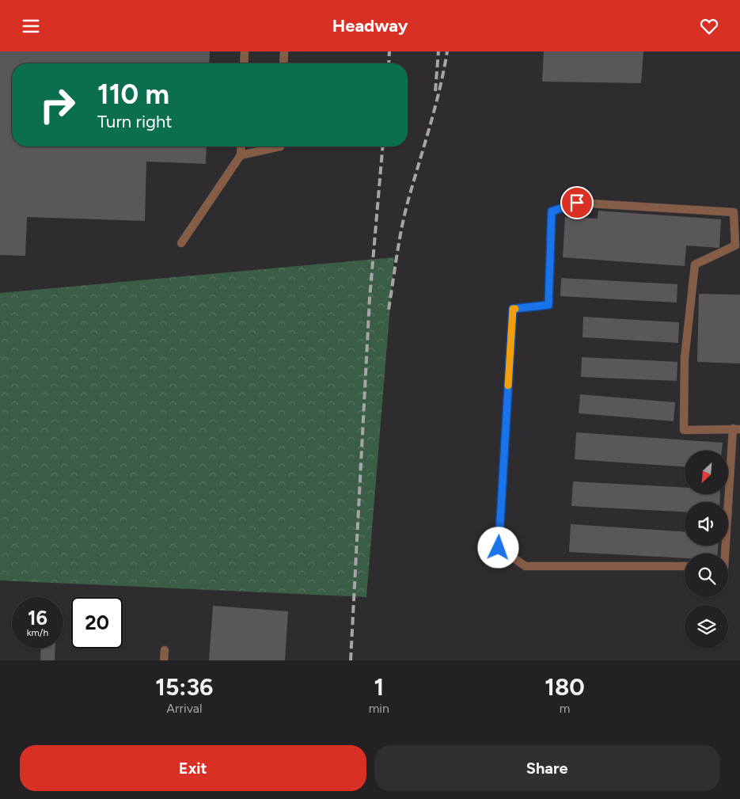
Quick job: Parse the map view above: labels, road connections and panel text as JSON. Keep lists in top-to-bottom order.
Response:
{
  "north": "bottom left",
  "page": {
    "header": "Headway",
    "turn": ["110 m", "Turn right"],
    "speed": "16 km/h",
    "limit": "20",
    "eta": [
      "15:36",
      "Arrival",
      "1",
      "min",
      "180",
      "m"
    ],
    "buttons": ["Exit", "Share"]
  }
}
